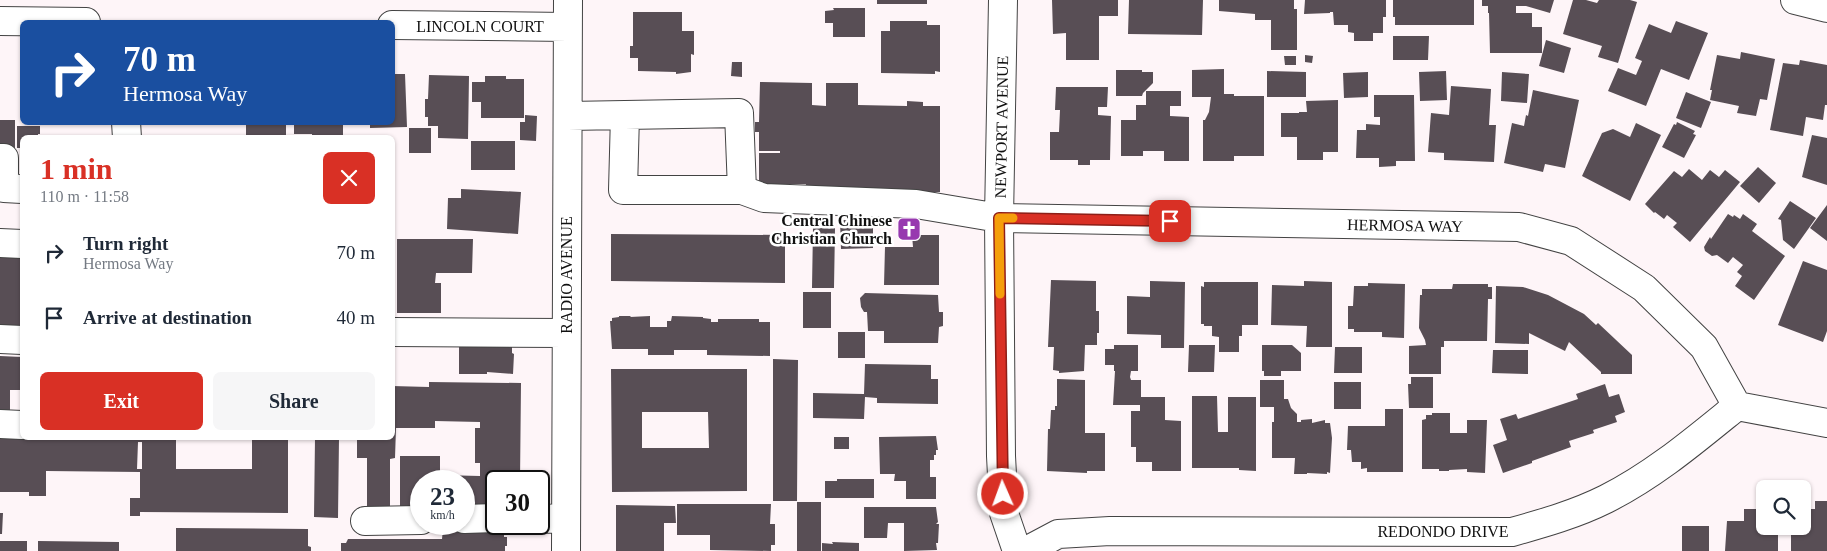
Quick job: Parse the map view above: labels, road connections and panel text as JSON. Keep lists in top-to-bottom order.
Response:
{
  "streets": {
    "street": [
      "LINCOLN COURT",
      "NEWPORT AVENUE",
      "HERMOSA WAY",
      "RADIO AVENUE",
      "REDONDO DRIVE"
    ]
  },
  "crossings": [
    ["LINCOLN COURT", "RADIO AVENUE"],
    ["NEWPORT AVENUE", "HERMOSA WAY"],
    ["HERMOSA WAY", "REDONDO DRIVE"]
  ],
  "places": {
    "church": ["Central Chinese Christian Church"]
  },
  "page": {
    "turn": ["70 m", "Hermosa Way"],
    "heading": ["1 min", "110 m · 11:58"],
    "list": [
      {
        "name": "Turn right",
        "note": "Hermosa Way",
        "value": "70 m"
      },
      {
        "name": "Arrive at destination",
        "value": "40 m"
      }
    ],
    "buttons": ["Exit", "Share"],
    "speed": "23 km/h",
    "limit": "30"
  }
}
